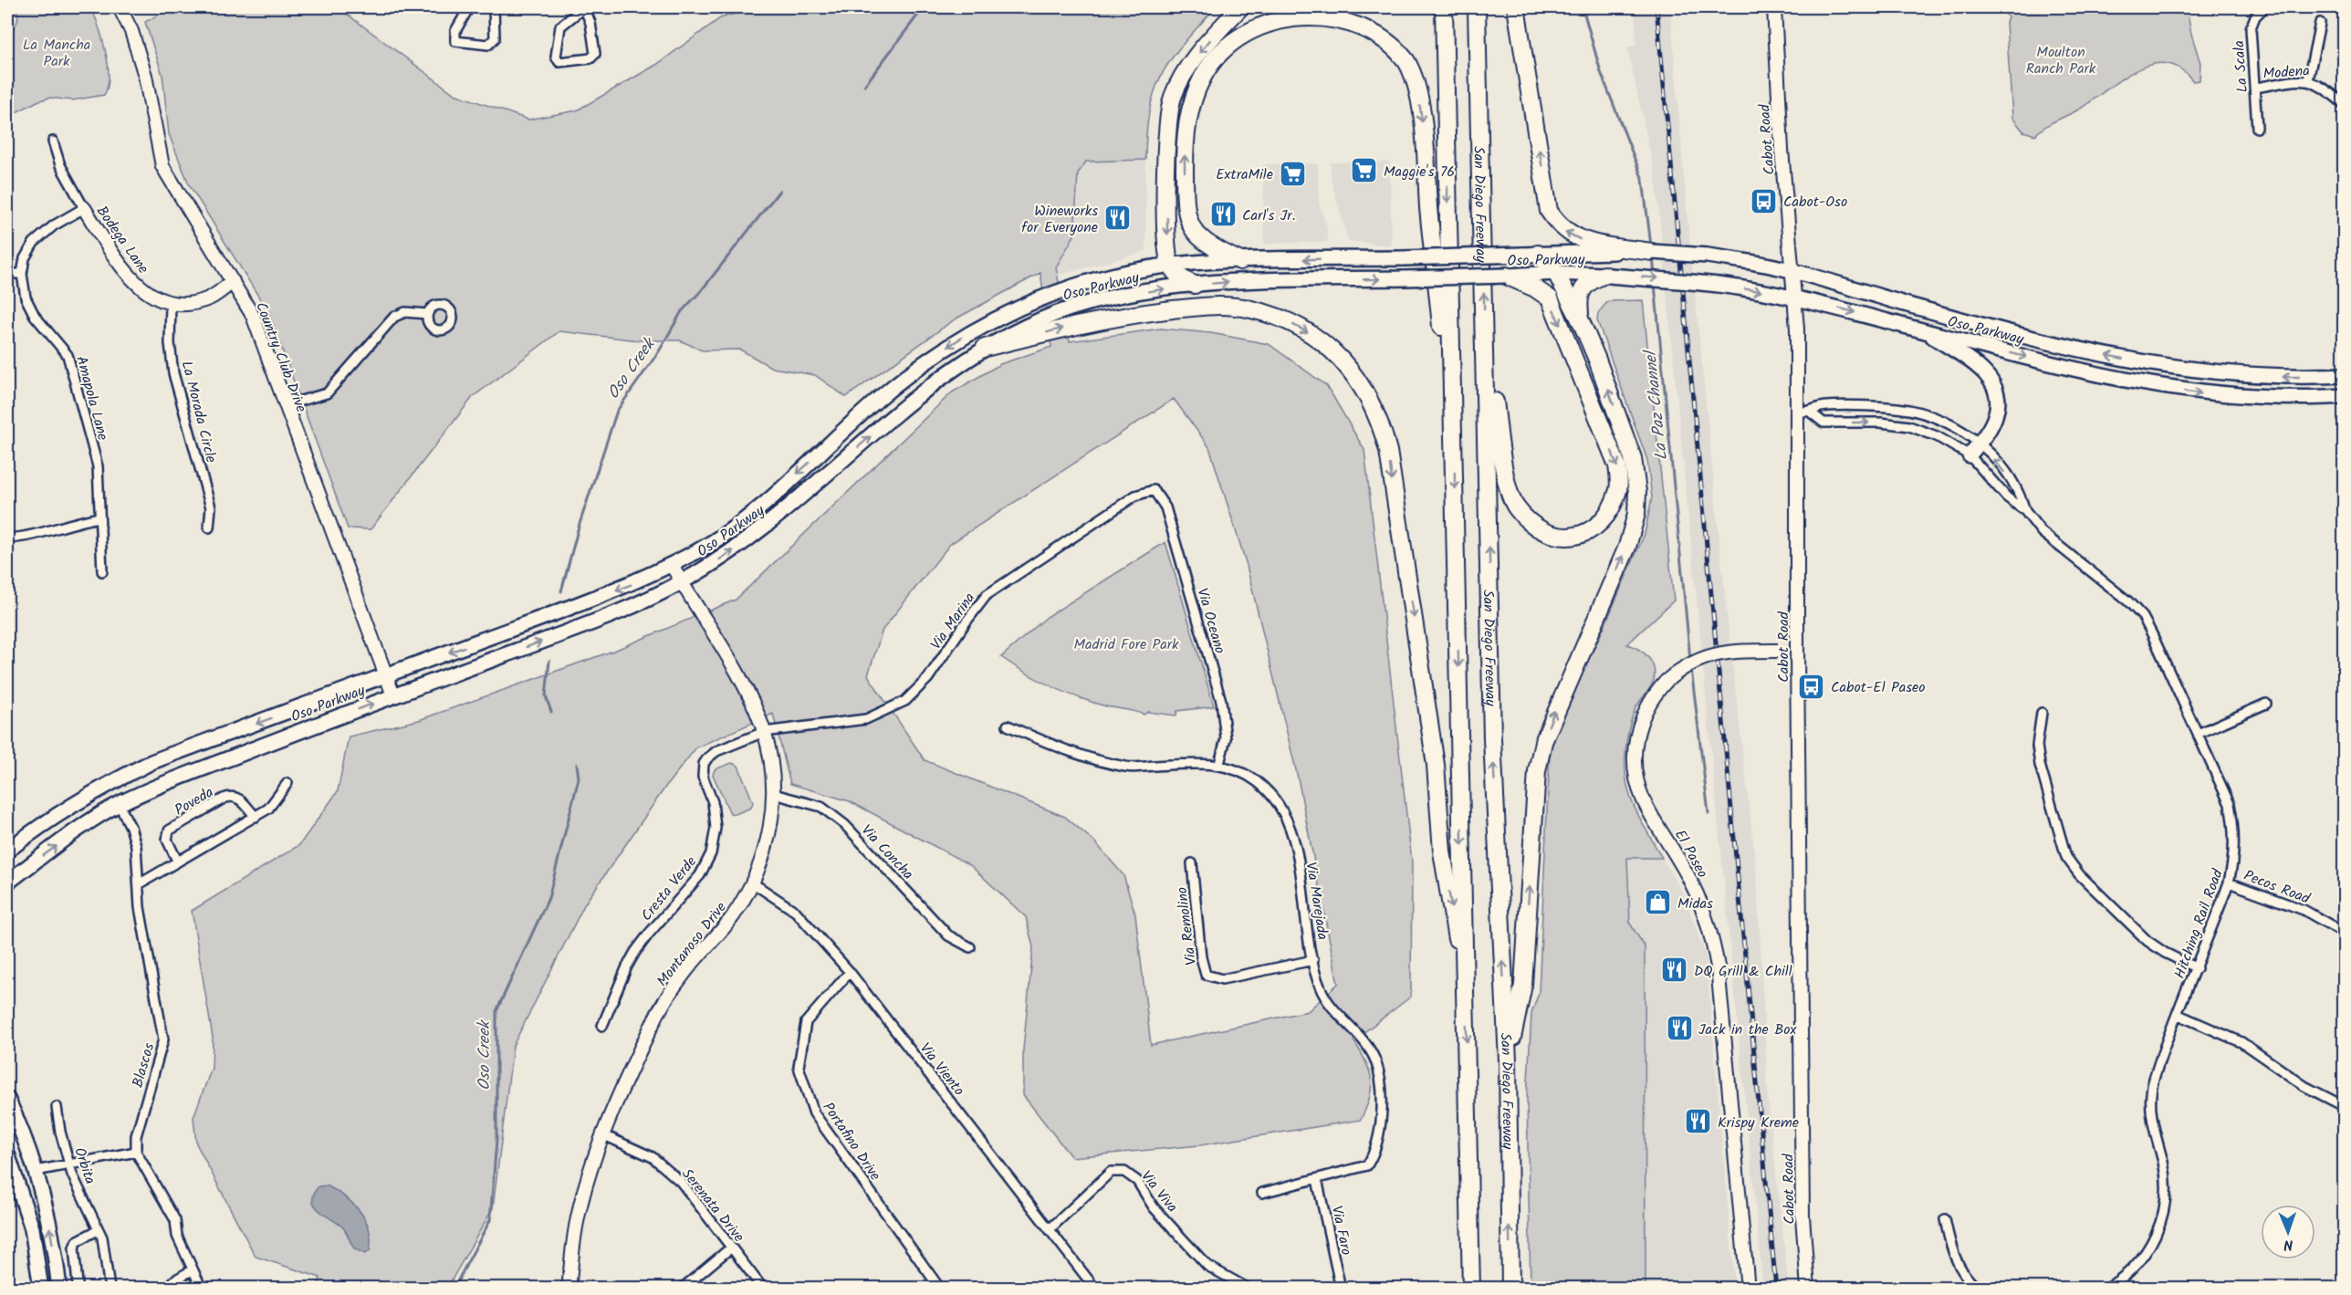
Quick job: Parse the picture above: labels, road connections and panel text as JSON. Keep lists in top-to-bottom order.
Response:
{
  "streets": {
    "highway": ["San Diego Freeway"],
    "main road": ["Oso Parkway"],
    "street": [
      "La Scala",
      "Modena",
      "Cabot Road",
      "Bodega Lane",
      "Country Club Drive",
      "Amapola Lane",
      "La Morada Circle",
      "Via Marina",
      "Via Oceano",
      "Poveda",
      "Via Concha",
      "El Paseo",
      "Pecos Road",
      "Cresta Verde",
      "Via Marejada",
      "Hitching Rail Road",
      "Via Remolino",
      "Montanoso Drive",
      "Blascos",
      "Via Viento",
      "Portafino Drive",
      "Orbita",
      "Via Viva",
      "Serenata Drive",
      "Via Faro"
    ]
  },
  "crossings": [
    ["La Scala", "Modena"],
    ["Cabot Road", "Oso Parkway"],
    ["Cabot Road", "El Paseo"],
    ["Cabot Road", "Hitching Rail Road"],
    ["Bodega Lane", "Country Club Drive"],
    ["Bodega Lane", "Amapola Lane"],
    ["Bodega Lane", "La Morada Circle"],
    ["Oso Parkway", "Country Club Drive"],
    ["Oso Parkway", "Montanoso Drive"],
    ["Oso Parkway", "Blascos"],
    ["Via Marina", "Via Oceano"],
    ["Via Marina", "Cresta Verde"],
    ["Via Marina", "Montanoso Drive"],
    ["Via Oceano", "Via Marejada"],
    ["Via Concha", "Montanoso Drive"],
    ["Pecos Road", "Hitching Rail Road"],
    ["Cresta Verde", "Montanoso Drive"],
    ["Via Marejada", "Via Remolino"],
    ["Via Marejada", "Via Faro"],
    ["Montanoso Drive", "Via Viento"],
    ["Montanoso Drive", "Serenata Drive"],
    ["Via Viento", "Portafino Drive"],
    ["Via Viento", "Via Viva"]
  ],
  "water": ["Oso Creek", "La Paz Channel"],
  "parks": ["La Mancha Park", "Moulton Ranch Park", "Madrid Fore Park"],
  "places": {
    "supermarket": ["Maggie's 76", "ExtraMile"],
    "bus stop": ["Cabot-Oso", "Cabot-El Paseo"],
    "restaurant": [
      "Carl's Jr.",
      "Wineworks for Everyone",
      "DQ Grill & Chill",
      "Jack in the Box",
      "Krispy Kreme"
    ],
    "shop": ["Midas"]
  },
  "north": "bottom"
}
